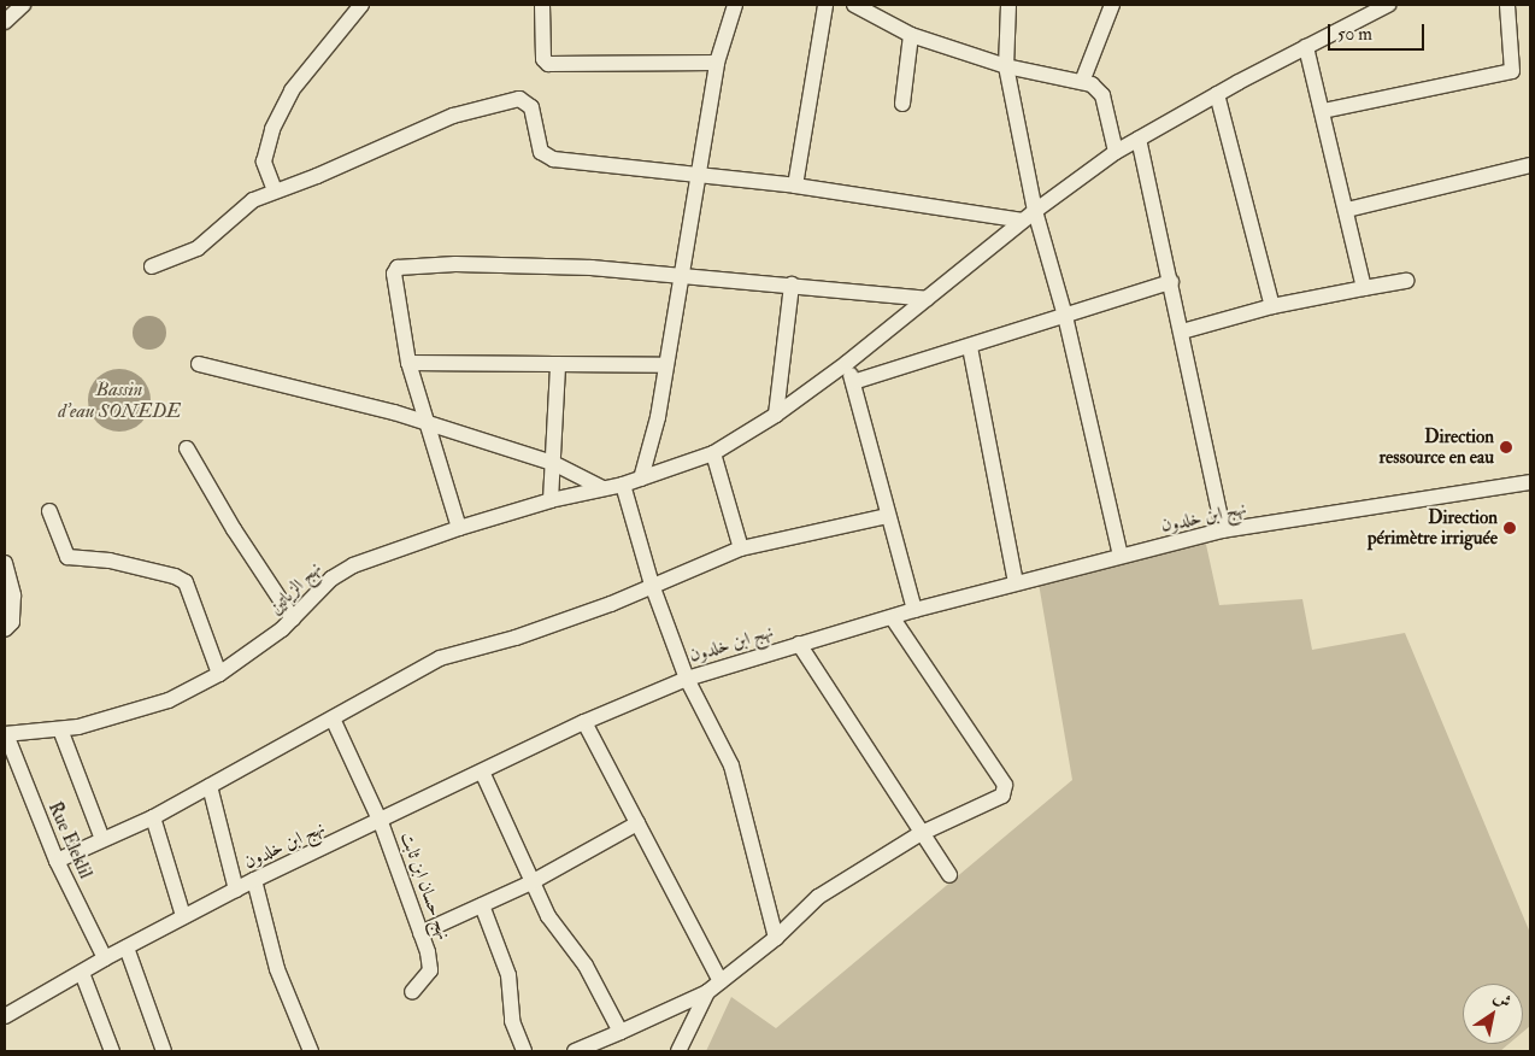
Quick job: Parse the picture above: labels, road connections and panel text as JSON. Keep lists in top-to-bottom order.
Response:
{
  "streets": {
    "street": [
      "نهج ابن خلدون",
      "نهج الزياتين",
      "Rue Eleklil",
      "نهج حسان ابن ثابت"
    ]
  },
  "crossings": [
    ["نهج ابن خلدون", "Rue Eleklil"],
    ["نهج ابن خلدون", "نهج حسان ابن ثابت"],
    ["نهج الزياتين", "Rue Eleklil"]
  ],
  "water": ["Bassin d'eau SONEDE"],
  "places": ["Direction ressource en eau", "Direction périmètre irriguée"],
  "scale_bar": "50 m",
  "north": "top right"
}
